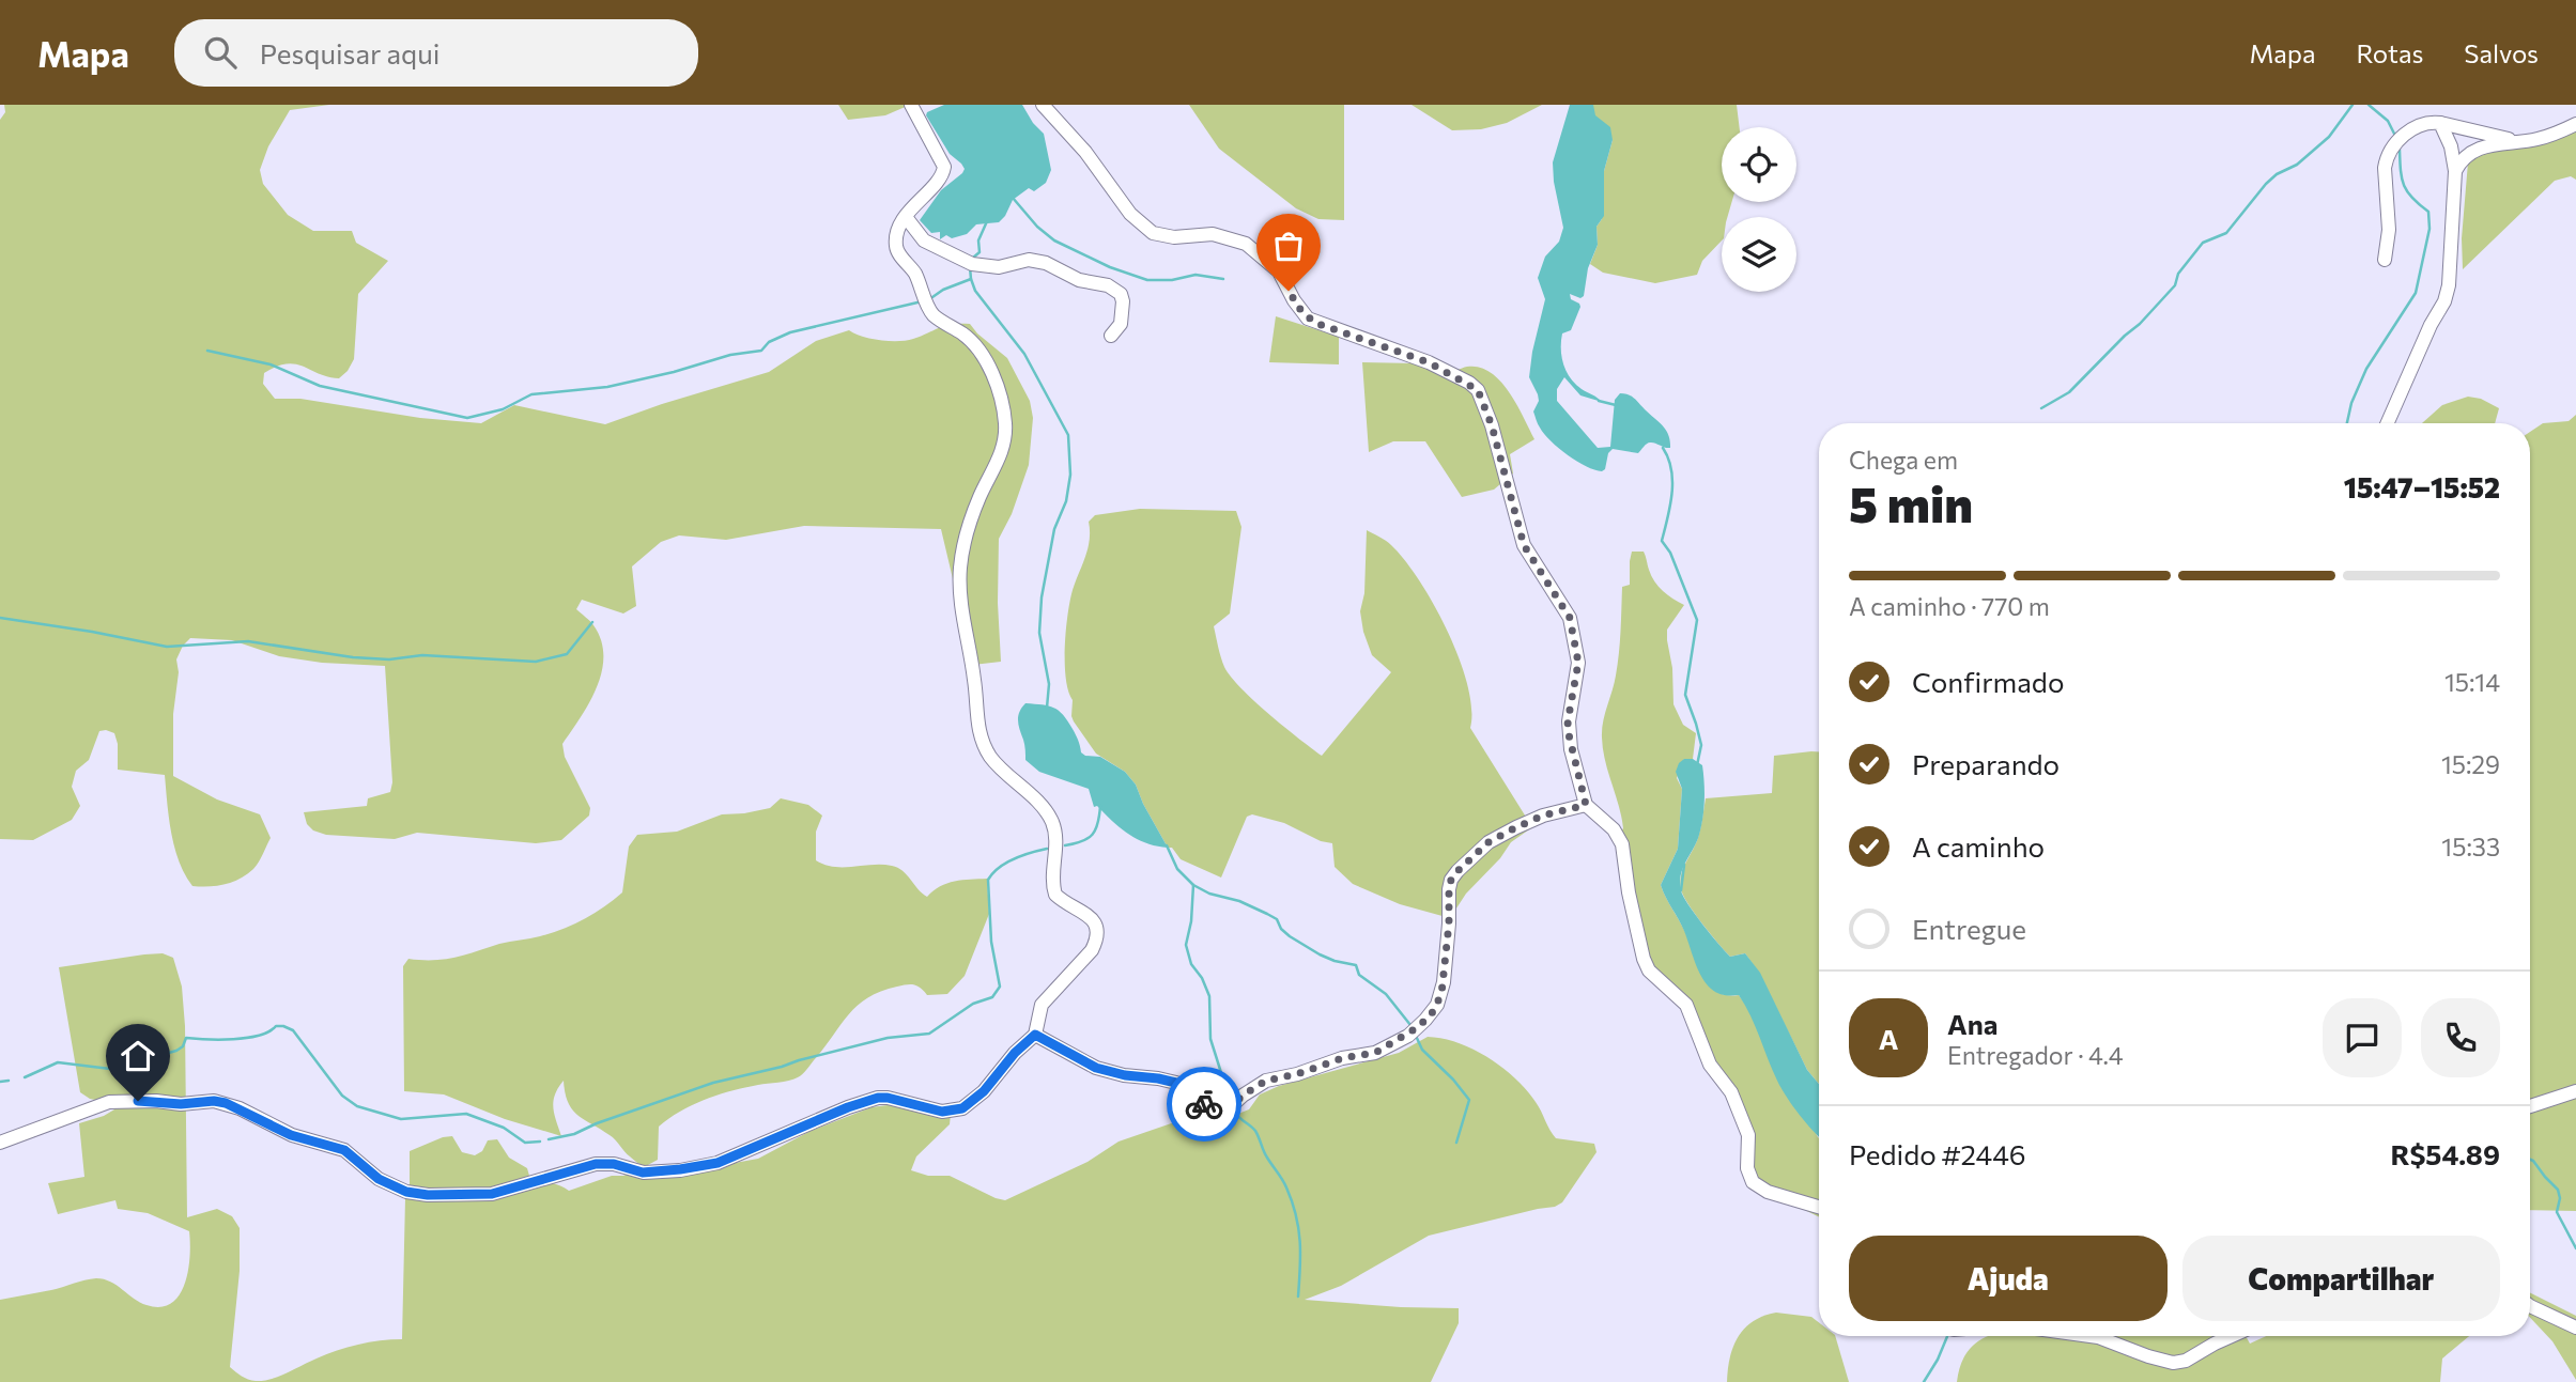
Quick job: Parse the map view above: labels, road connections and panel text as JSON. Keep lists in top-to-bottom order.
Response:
{
  "page": {
    "header": "Mapa",
    "search": "Pesquisar aqui",
    "nav": ["Mapa", "Rotas", "Salvos"],
    "heading": ["5 min", "Chega em", "15:47–15:52"],
    "panel": [
      "Ana",
      "Entregador · 4.4",
      "Pedido #2446",
      "R$54.89"
    ],
    "bar": "A caminho · 770 m",
    "list": [
      ["Confirmado", "15:14"],
      ["Preparando", "15:29"],
      ["A caminho", "15:33"],
      "Entregue"
    ],
    "round": "A",
    "buttons": ["Ajuda", "Compartilhar"]
  }
}
